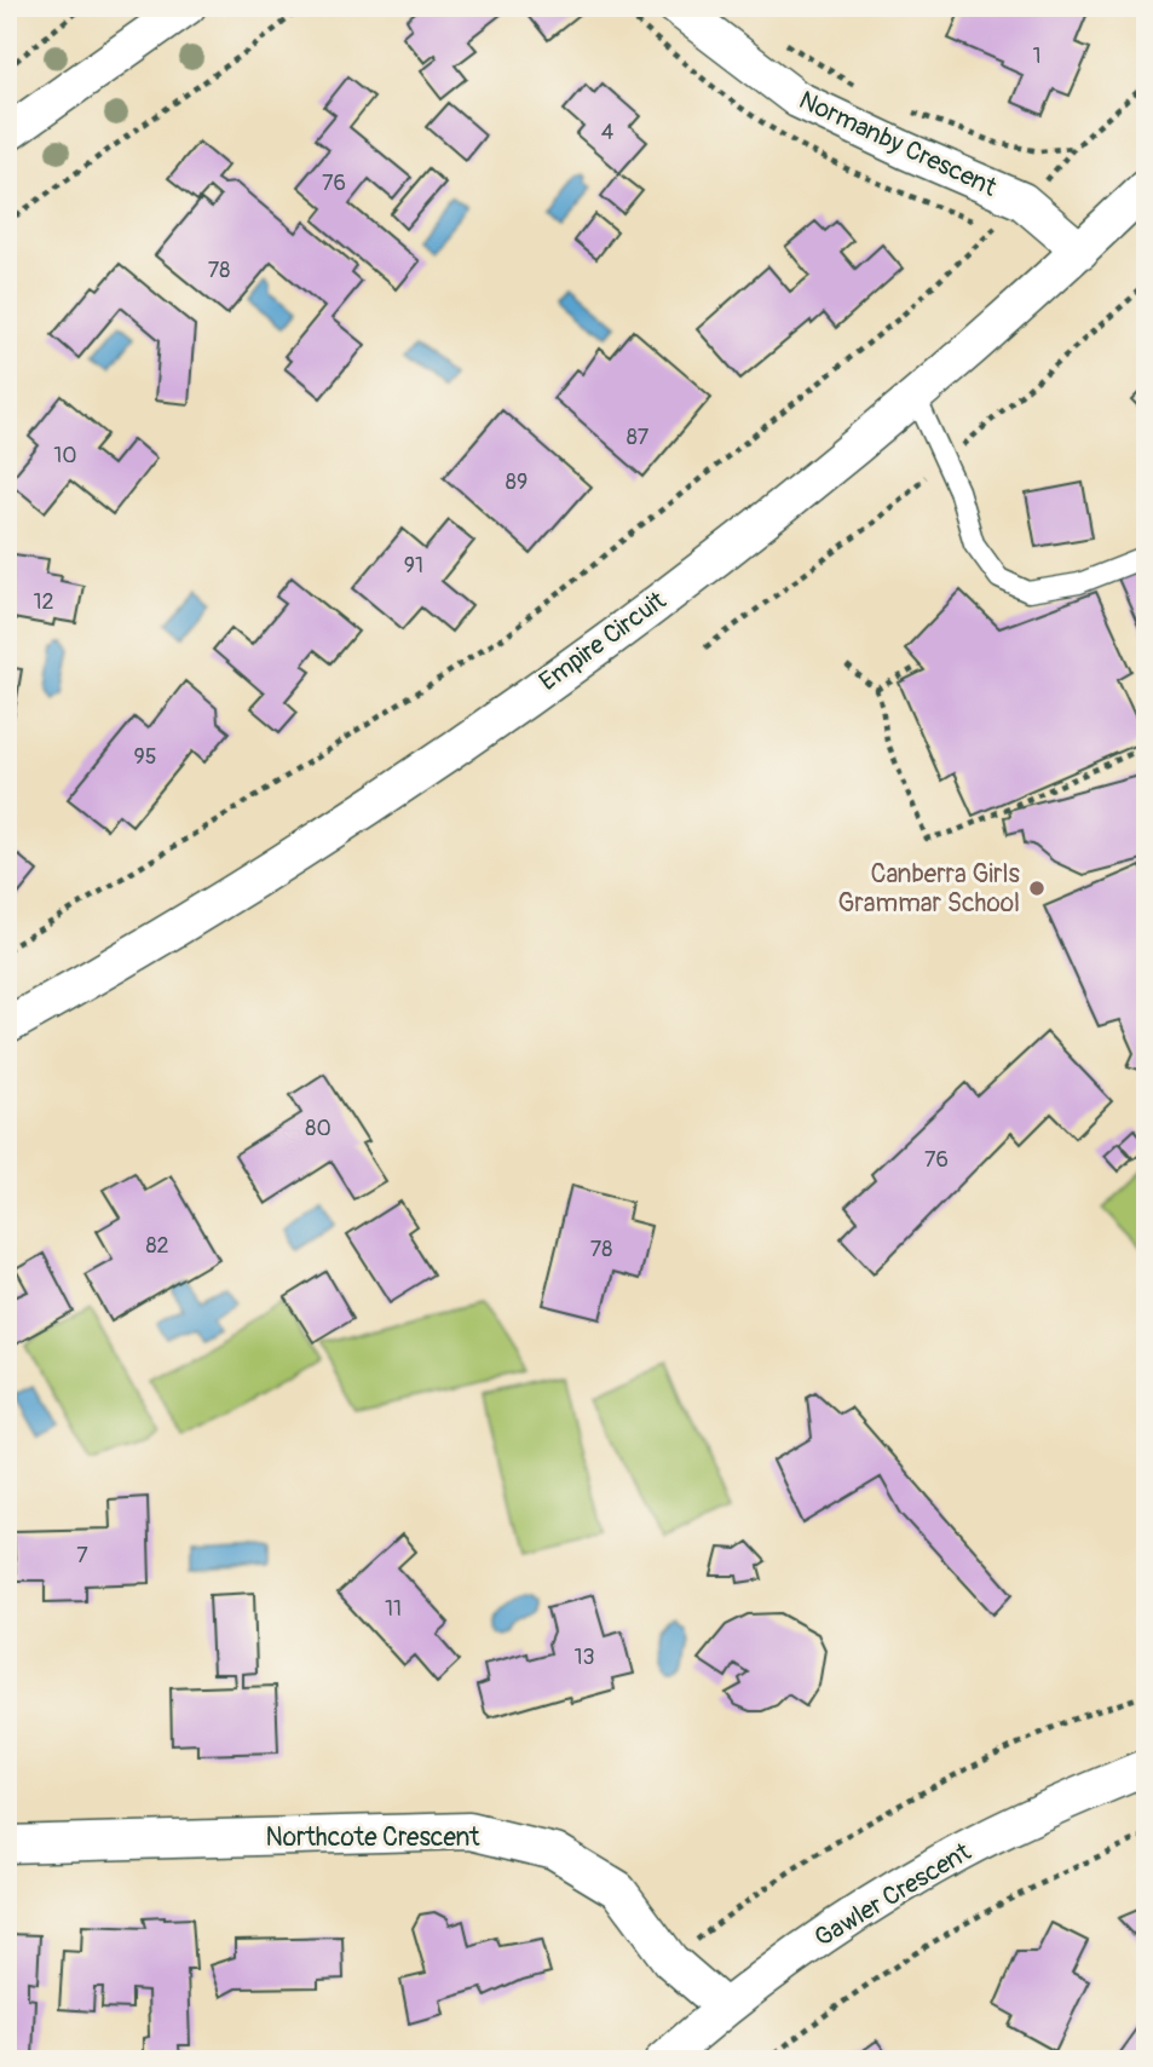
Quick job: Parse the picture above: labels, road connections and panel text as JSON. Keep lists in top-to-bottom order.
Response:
{
  "streets": {
    "street": [
      "Normanby Crescent",
      "Empire Circuit",
      "Northcote Crescent",
      "Gawler Crescent"
    ]
  },
  "crossings": [
    ["Normanby Crescent", "Empire Circuit"],
    ["Northcote Crescent", "Gawler Crescent"]
  ],
  "places": ["Canberra Girls Grammar School"],
  "house_numbers": [
    "1",
    "4",
    "76",
    "78",
    "87",
    "10",
    "89",
    "91",
    "12",
    "95",
    "80",
    "76",
    "82",
    "78",
    "7",
    "11",
    "13"
  ]
}
